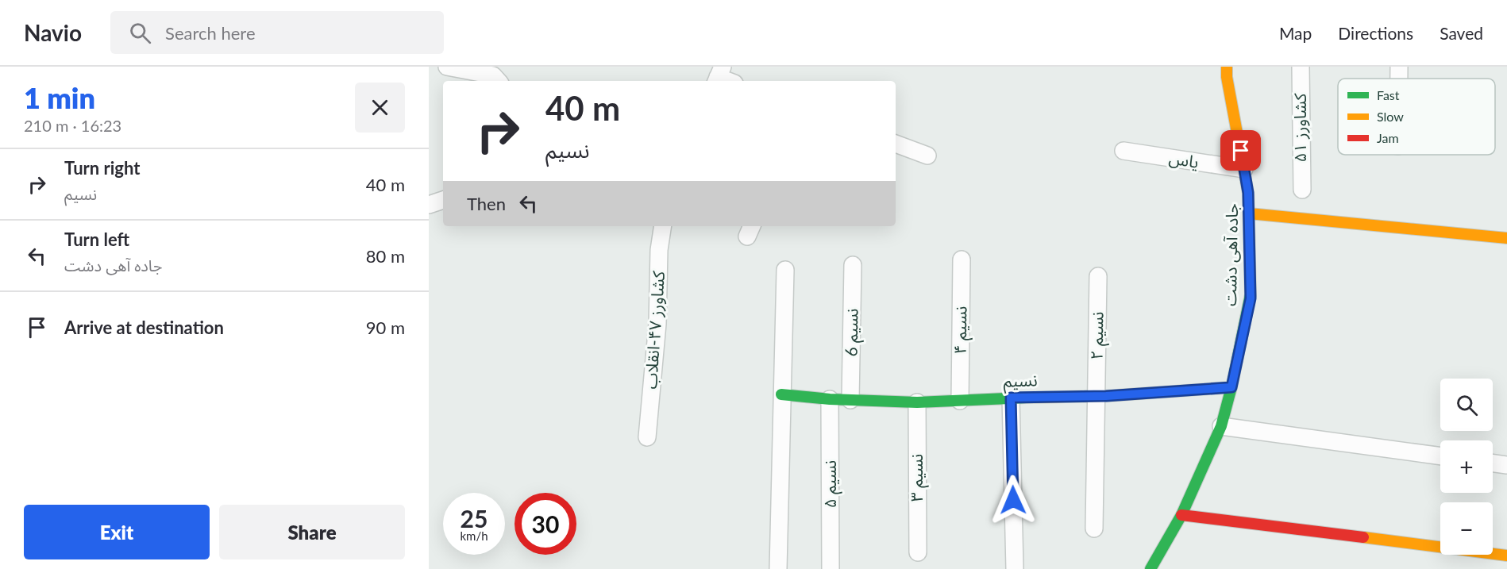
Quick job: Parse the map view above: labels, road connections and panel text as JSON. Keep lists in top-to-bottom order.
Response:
{
  "streets": {
    "street": [
      "کشاورز ۵۱",
      "یاس",
      "جاده آهی دشت",
      "کشاورز ۴۷-انقلاب",
      "نسیم ۴",
      "نسیم 6",
      "نسیم ۲",
      "نسیم",
      "نسیم ۳",
      "نسیم ۵"
    ]
  },
  "crossings": [
    ["یاس", "جاده آهی دشت"],
    ["جاده آهی دشت", "نسیم"],
    ["نسیم ۴", "نسیم"],
    ["نسیم 6", "نسیم"],
    ["نسیم ۲", "نسیم"],
    ["نسیم", "نسیم ۳"],
    ["نسیم", "نسیم ۵"]
  ],
  "legend": ["Fast", "Slow", "Jam"],
  "page": {
    "header": "Navio",
    "search": "Search here",
    "nav": ["Map", "Directions", "Saved"],
    "heading": ["1 min", "210 m · 16:23"],
    "turn": ["40 m", "نسیم"],
    "list": [
      {
        "name": "Turn right",
        "note": "نسیم",
        "value": "40 m"
      },
      {
        "name": "Turn left",
        "note": "جاده آهی دشت",
        "value": "80 m"
      },
      {
        "name": "Arrive at destination",
        "value": "90 m"
      }
    ],
    "then": "Then",
    "map_buttons": ["+", "−"],
    "speed": "25 km/h",
    "limit": "30",
    "buttons": ["Exit", "Share"]
  }
}
